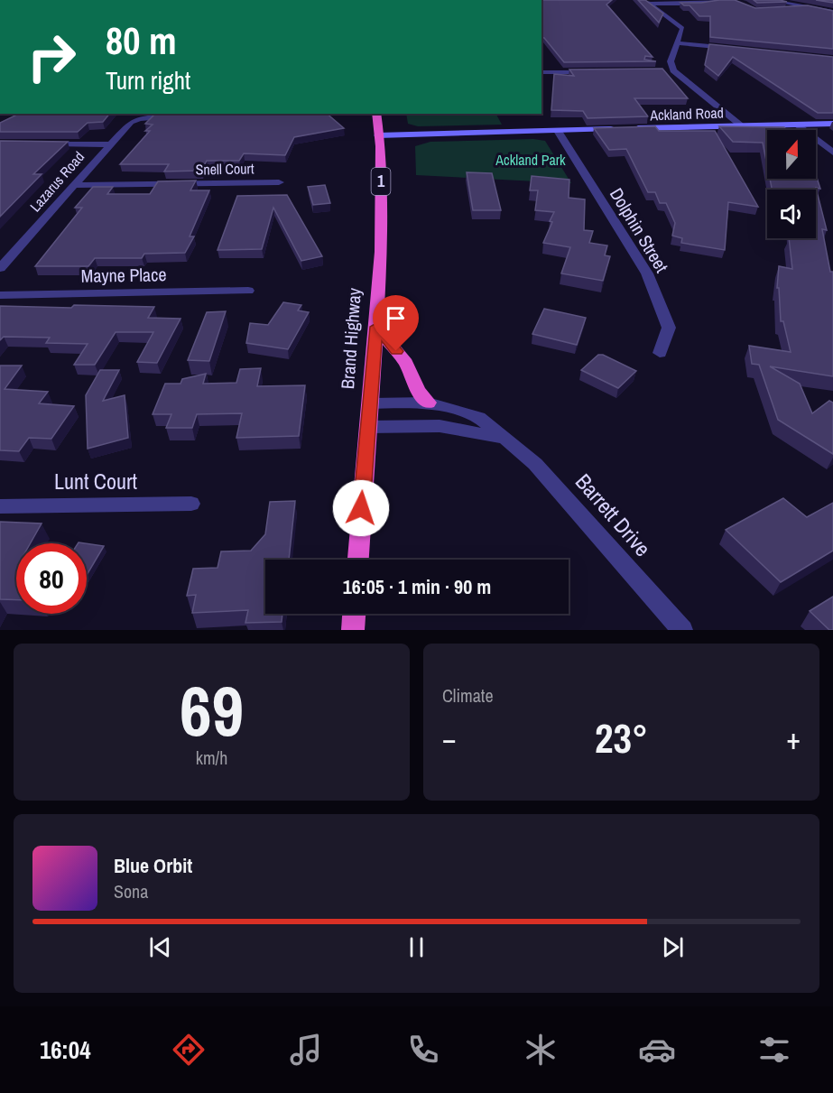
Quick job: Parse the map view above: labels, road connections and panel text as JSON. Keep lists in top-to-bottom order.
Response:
{
  "streets": {
    "highway": ["1", "Brand Highway"],
    "main road": ["Ackland Road"],
    "street": [
      "Snell Court",
      "Lazarus Road",
      "Dolphin Street",
      "Mayne Place",
      "Lunt Court",
      "Barrett Drive"
    ]
  },
  "crossings": [
    ["Snell Court", "Lazarus Road"],
    ["Brand Highway", "Barrett Drive"]
  ],
  "parks": ["Ackland Park"],
  "north": "top",
  "page": {
    "turn": ["80 m", "Turn right"],
    "limit": "80",
    "trip": "16:05 · 1 min · 90 m",
    "tile": [
      ["69", "km/h"],
      "Climate"
    ],
    "heat": ["−", "23°", "+"],
    "song": ["Blue Orbit", "Sona"],
    "tabs": "16:04"
  }
}
